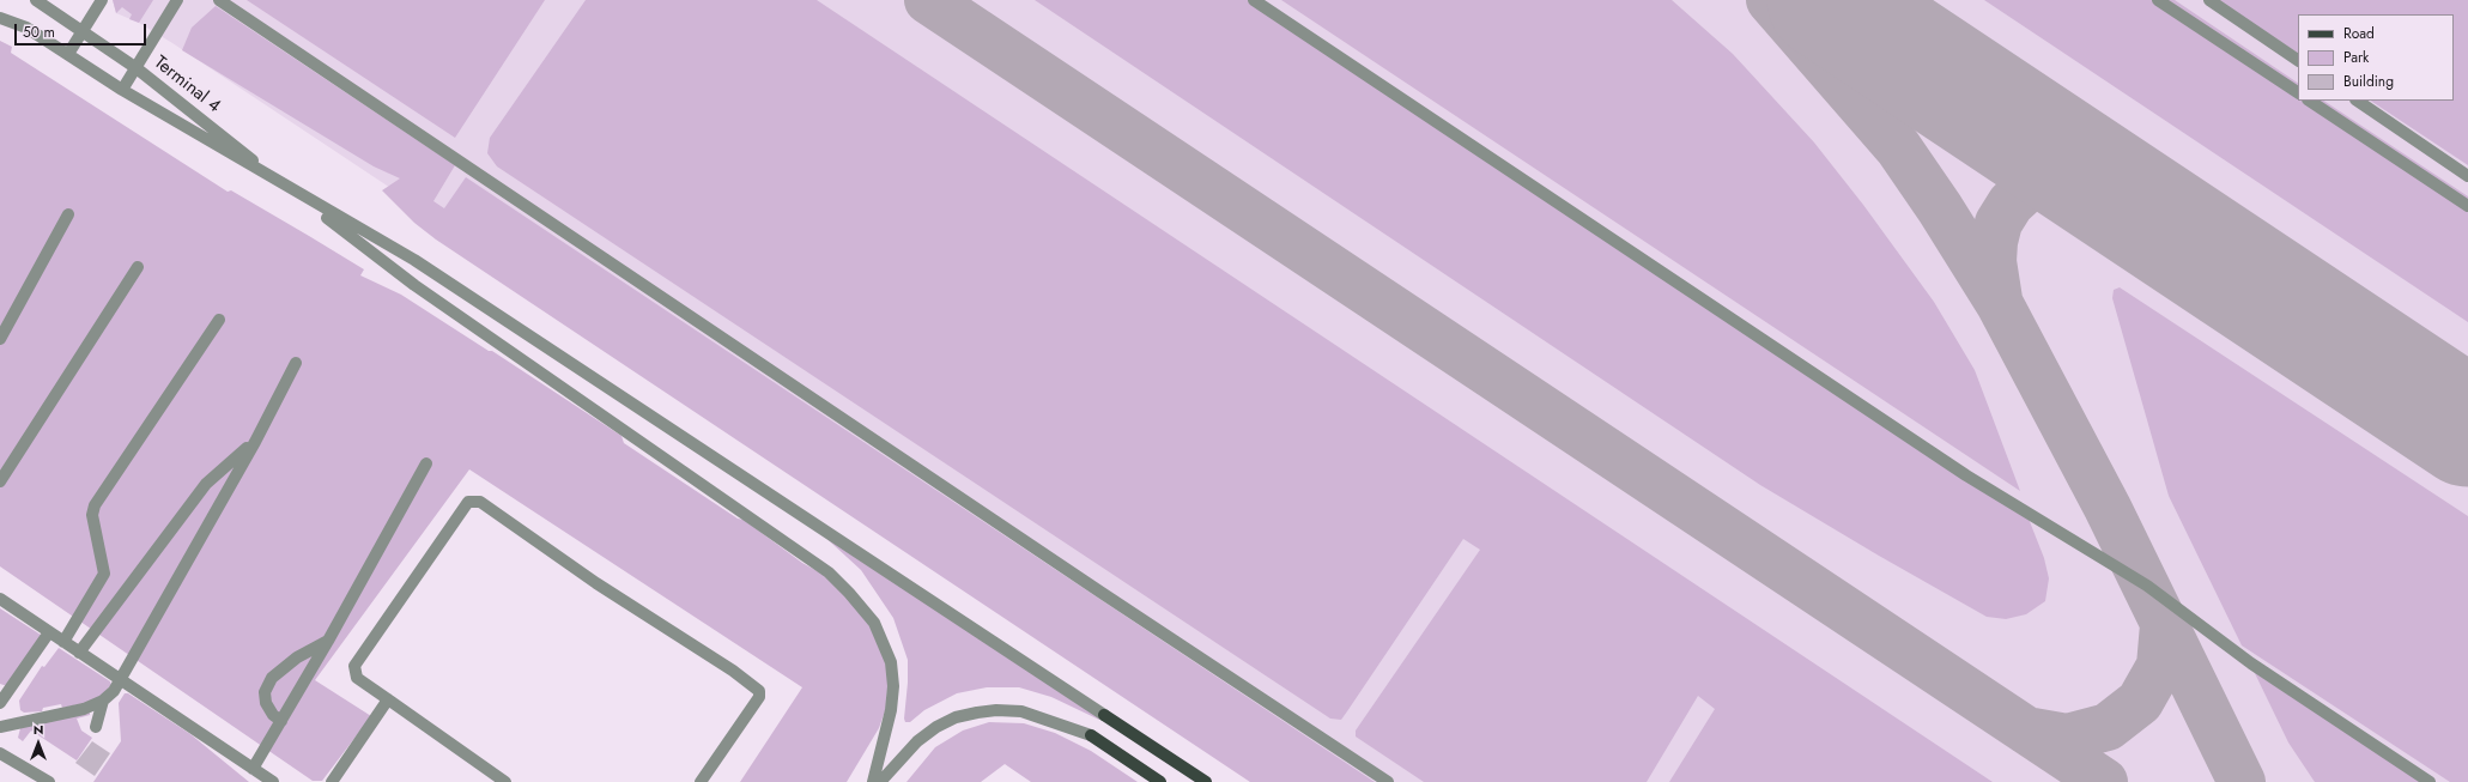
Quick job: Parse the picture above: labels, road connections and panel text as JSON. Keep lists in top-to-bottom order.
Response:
{
  "streets": {
    "street": ["Terminal 4"]
  },
  "legend": ["Road", "Park", "Building"],
  "scale_bar": "50 m",
  "north": "top"
}
